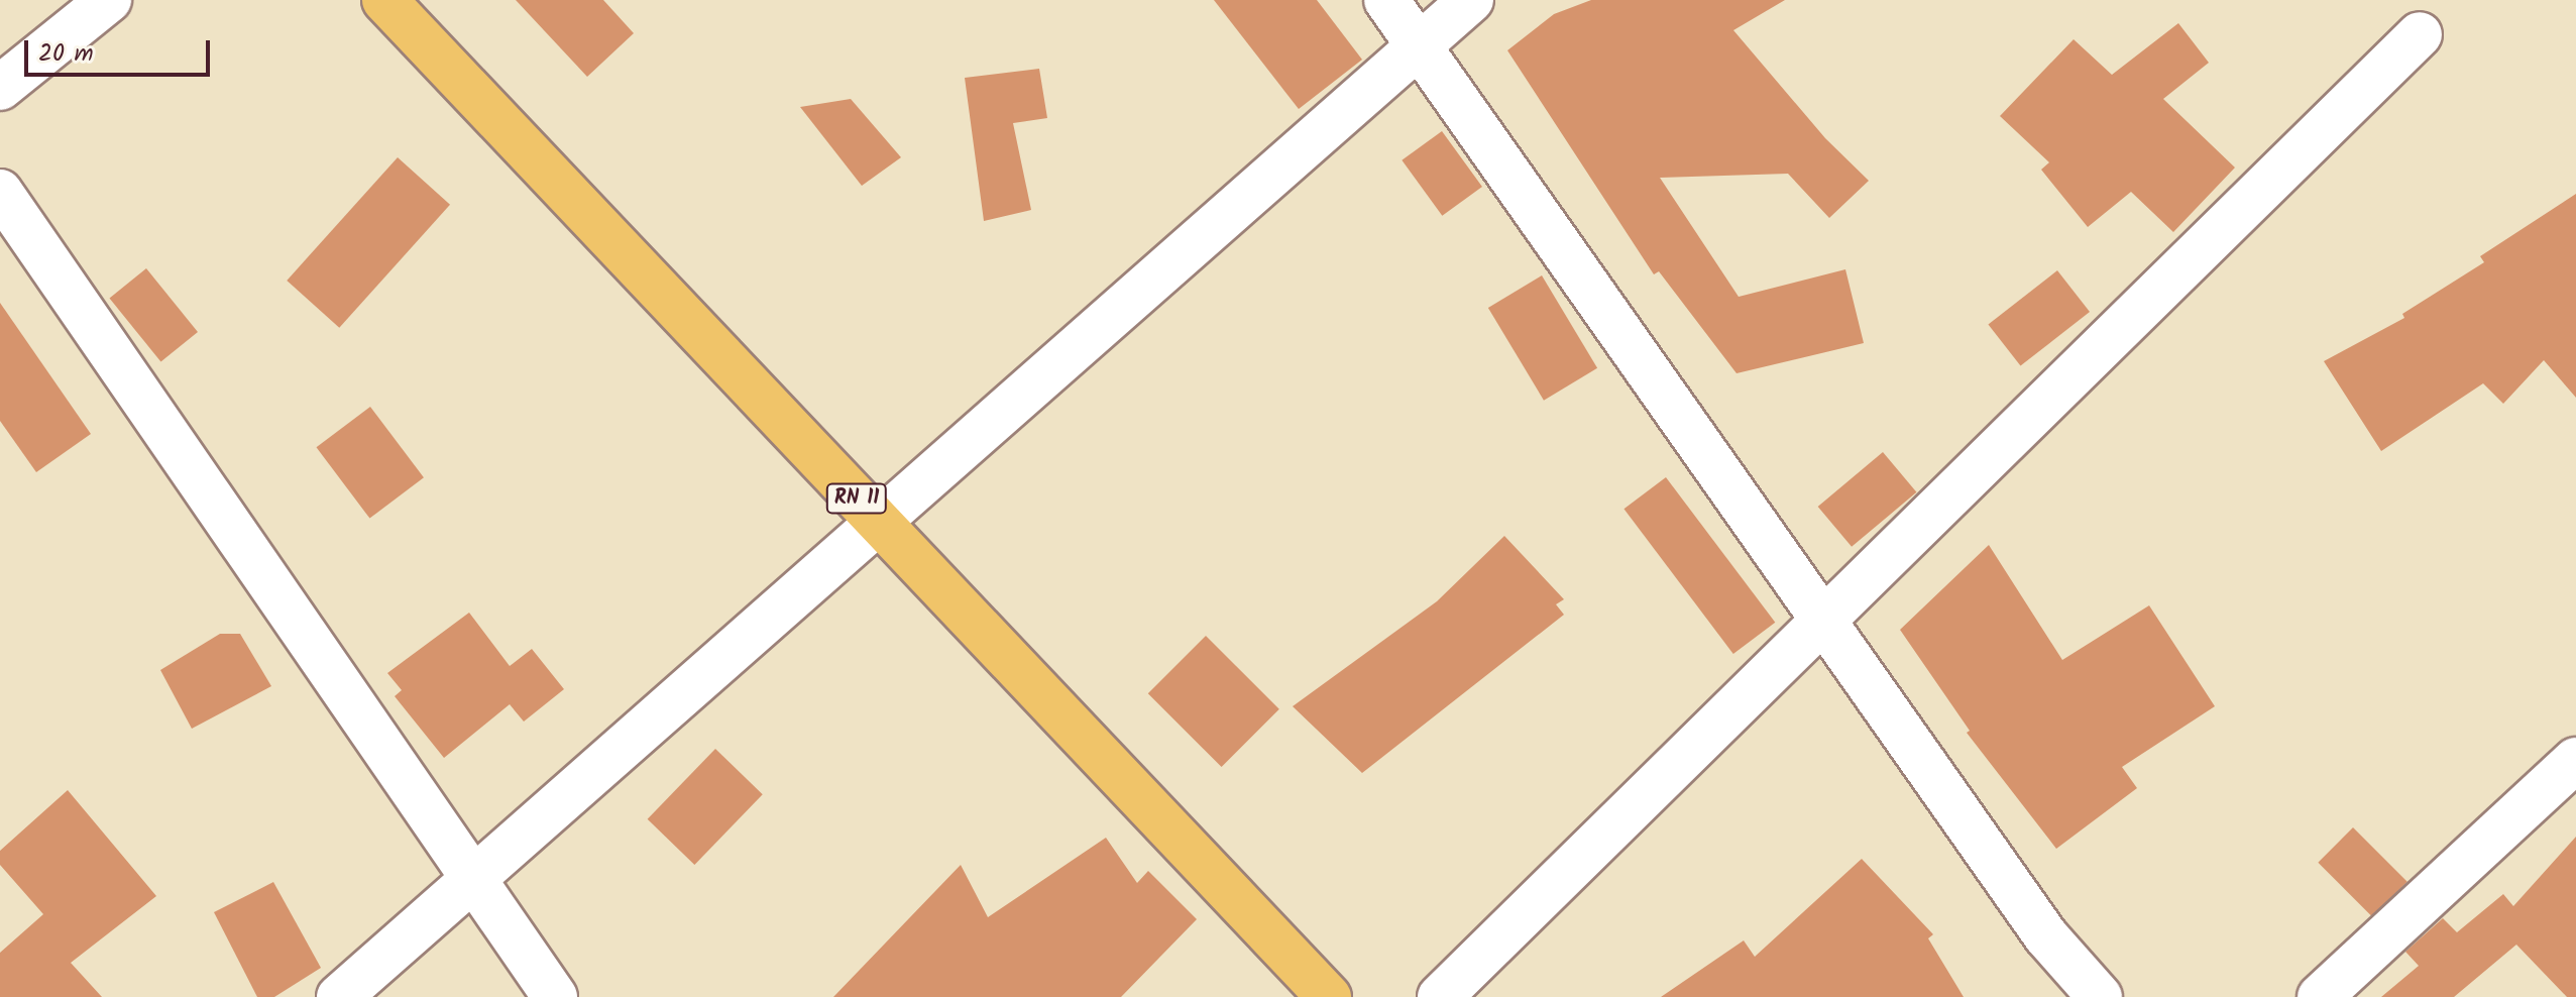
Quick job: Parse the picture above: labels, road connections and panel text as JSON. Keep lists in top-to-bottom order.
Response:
{
  "streets": {
    "main road": ["RN 11"]
  },
  "scale_bar": "20 m"
}
